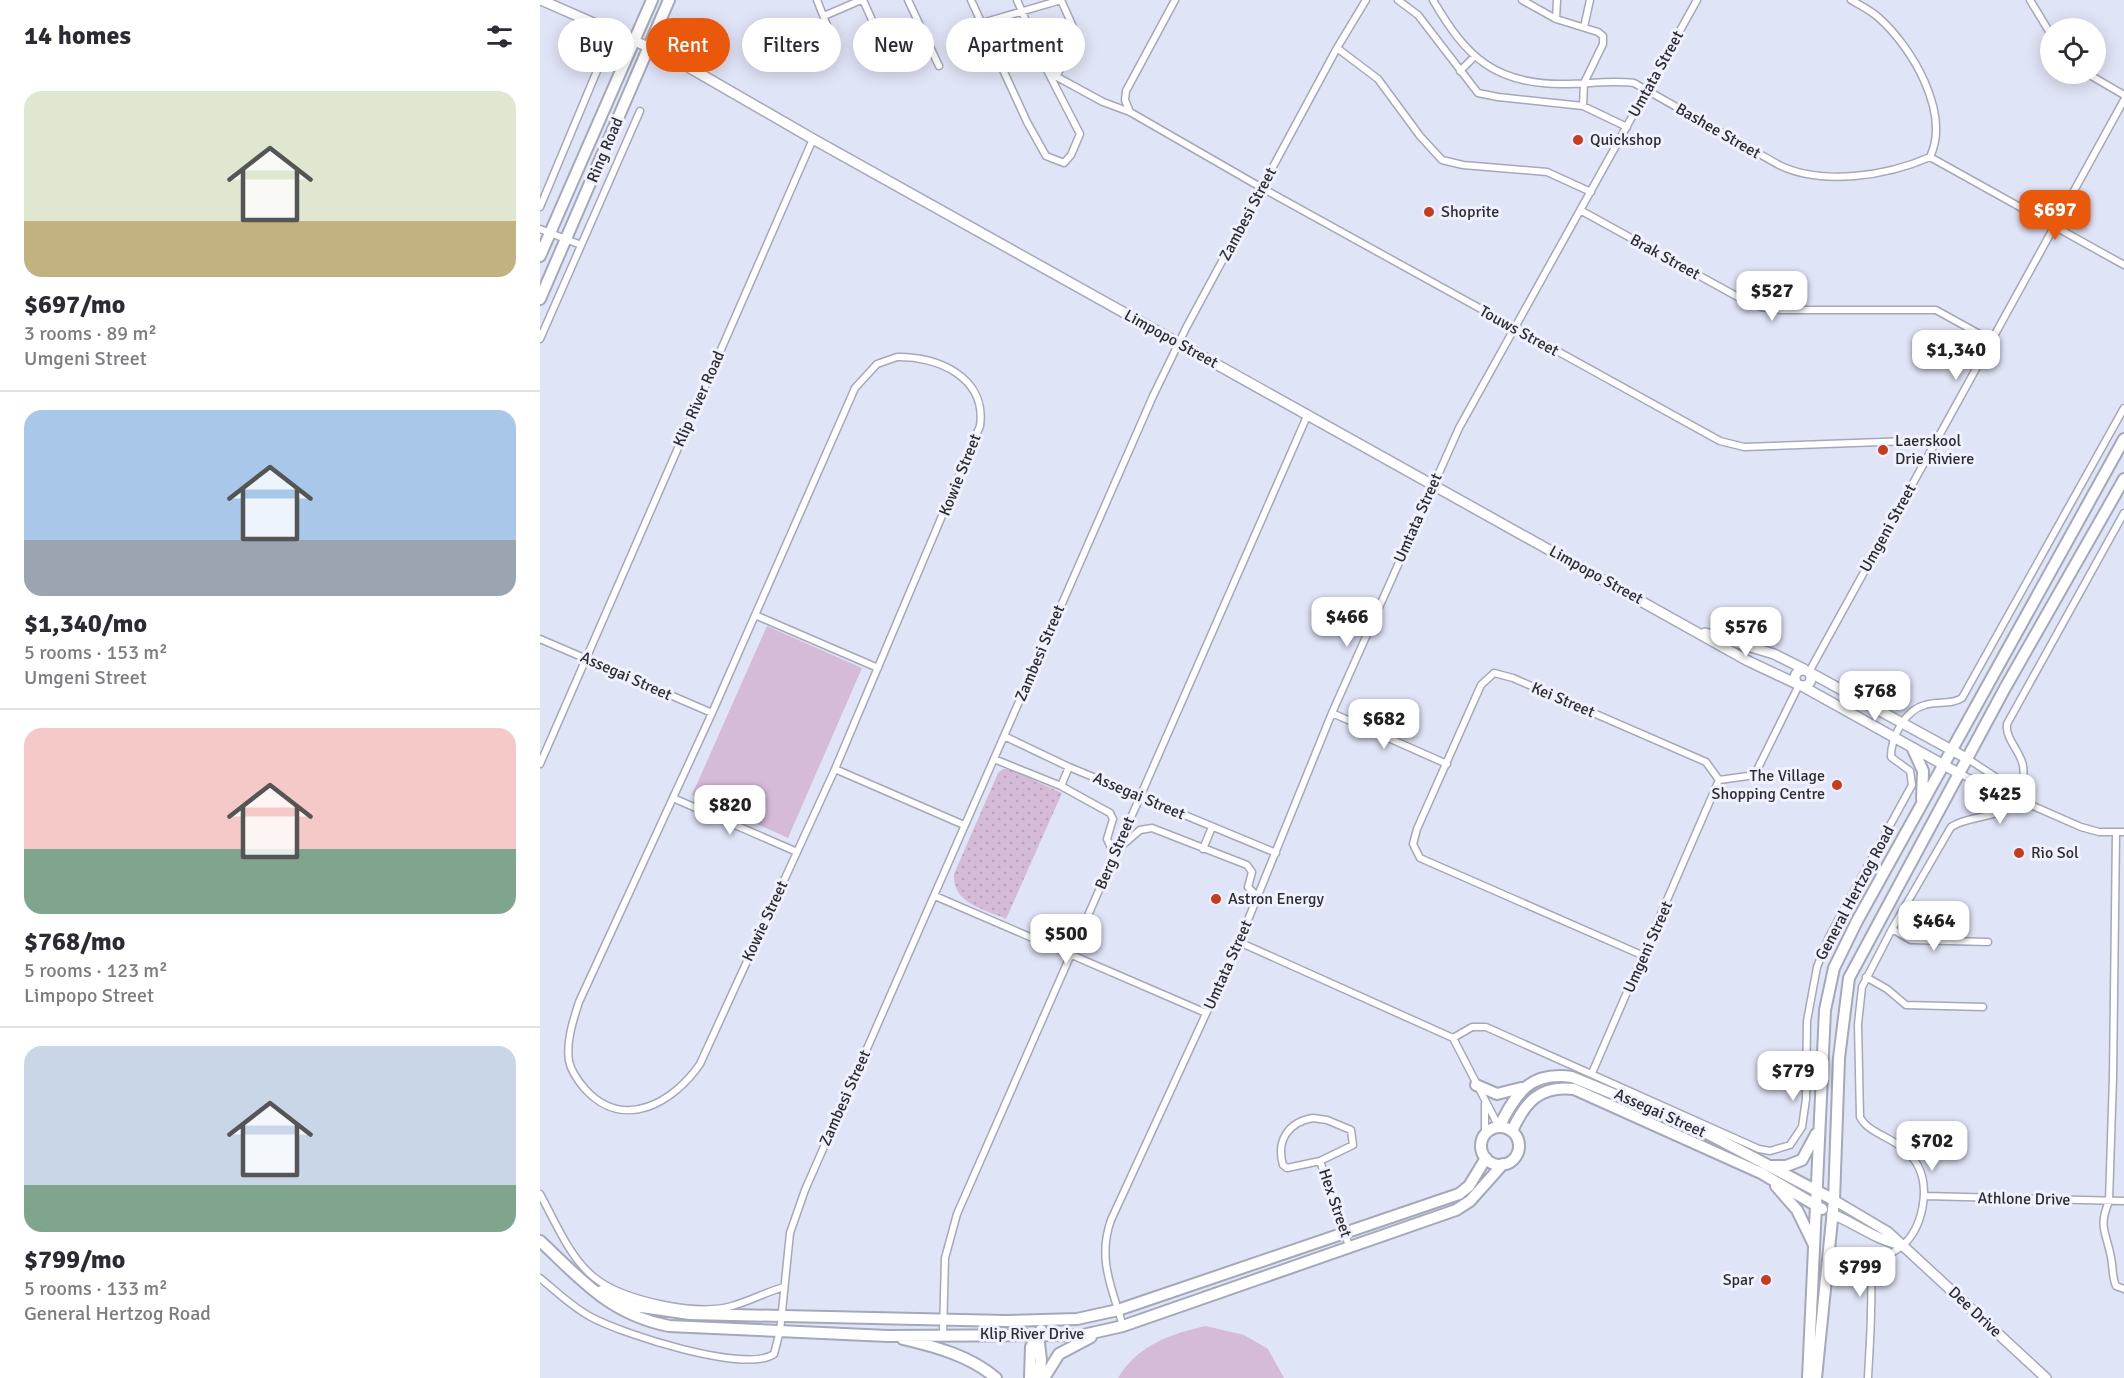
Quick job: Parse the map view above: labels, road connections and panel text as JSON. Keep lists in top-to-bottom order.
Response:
{
  "streets": {
    "main road": [
      "Ring Road",
      "Assegai Street",
      "General Hertzog Road",
      "Klip River Drive"
    ],
    "street": [
      "Umtata Street",
      "Bashee Street",
      "Zambesi Street",
      "Brak Street",
      "Touws Street",
      "Limpopo Street",
      "Klip River Road",
      "Kowie Street",
      "Umgeni Street",
      "Kei Street",
      "Berg Street",
      "Athlone Drive",
      "Hex Street",
      "Dee Drive"
    ]
  },
  "crossings": [
    ["Umtata Street", "Bashee Street"],
    ["Umtata Street", "Brak Street"],
    ["Umtata Street", "Touws Street"],
    ["Umtata Street", "Limpopo Street"],
    ["Umtata Street", "Assegai Street"],
    ["Umtata Street", "Klip River Drive"],
    ["Ring Road", "Limpopo Street"],
    ["Zambesi Street", "Touws Street"],
    ["Zambesi Street", "Limpopo Street"],
    ["Zambesi Street", "Assegai Street"],
    ["Zambesi Street", "Klip River Drive"],
    ["Brak Street", "Umgeni Street"],
    ["Touws Street", "Umgeni Street"],
    ["Limpopo Street", "Klip River Road"],
    ["Limpopo Street", "Umgeni Street"],
    ["Limpopo Street", "Berg Street"],
    ["Limpopo Street", "General Hertzog Road"],
    ["Klip River Road", "Assegai Street"],
    ["Kowie Street", "Assegai Street"],
    ["Umgeni Street", "Kei Street"],
    ["Umgeni Street", "General Hertzog Road"],
    ["Assegai Street", "Berg Street"],
    ["Assegai Street", "General Hertzog Road"],
    ["Assegai Street", "Dee Drive"],
    ["Assegai Street", "Klip River Drive"],
    ["Berg Street", "Klip River Drive"],
    ["General Hertzog Road", "Dee Drive"],
    ["Hex Street", "Klip River Drive"]
  ],
  "places": [
    "Quickshop",
    "Shoprite",
    "Laerskool Drie Riviere",
    "The Village Shopping Centre",
    "Rio Sol",
    "Astron Energy",
    "Spar"
  ],
  "page": {
    "heading": "14 homes",
    "chip": [
      "Buy",
      "Rent",
      "Filters",
      "New",
      "Apartment"
    ],
    "list": [
      {
        "name": "$697/mo",
        "note": "3 rooms · 89 m² · Umgeni Street"
      },
      {
        "name": "$1,340/mo",
        "note": "5 rooms · 153 m² · Umgeni Street"
      },
      {
        "name": "$768/mo",
        "note": "5 rooms · 123 m² · Limpopo Street"
      },
      {
        "name": "$799/mo",
        "note": "5 rooms · 133 m² · General Hertzog Road"
      }
    ],
    "price": [
      "$697",
      "$527",
      "$1,340",
      "$466",
      "$576",
      "$768",
      "$682",
      "$425",
      "$820",
      "$464",
      "$500",
      "$779",
      "$702",
      "$799"
    ]
  }
}
